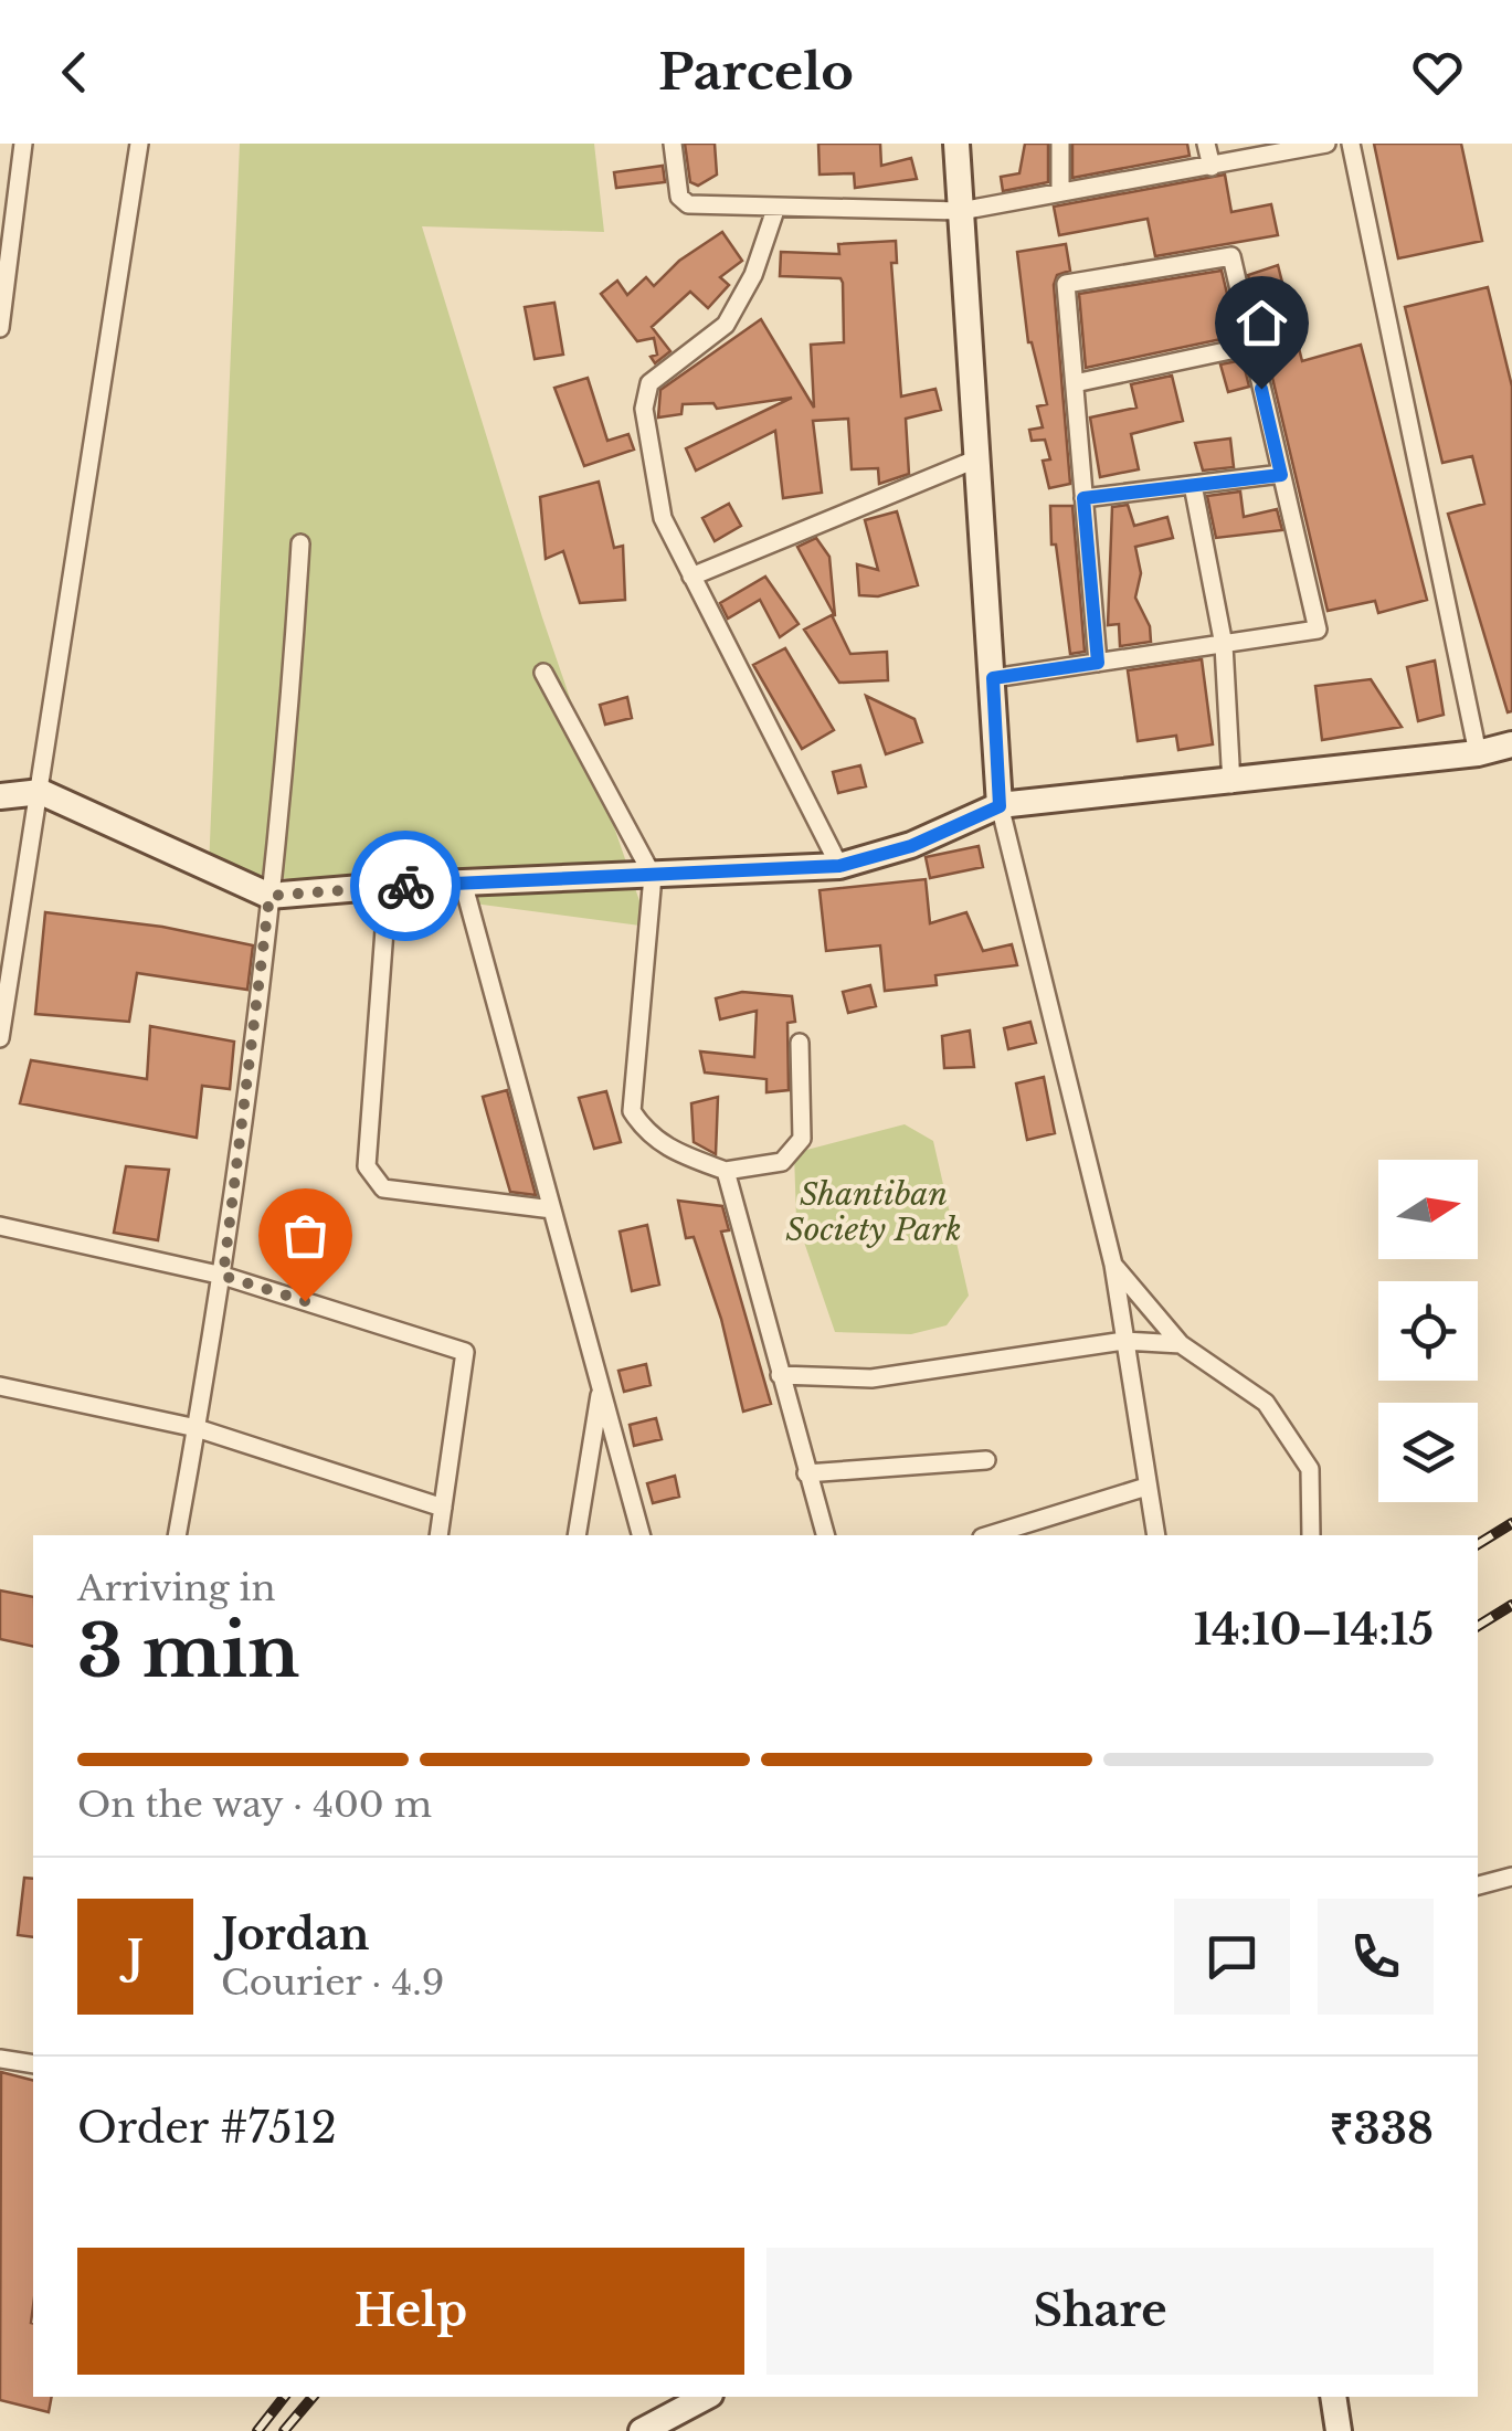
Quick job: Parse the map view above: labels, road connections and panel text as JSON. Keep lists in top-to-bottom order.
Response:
{
  "parks": ["Shantiban Society Park"],
  "north": "right",
  "page": {
    "header": "Parcelo",
    "heading": ["3 min", "Arriving in", "14:10–14:15"],
    "panel": [
      "Jordan",
      "Courier · 4.9",
      "Order #7512",
      "₹338"
    ],
    "bar": "On the way · 400 m",
    "round": "J",
    "buttons": ["Help", "Share"]
  }
}
